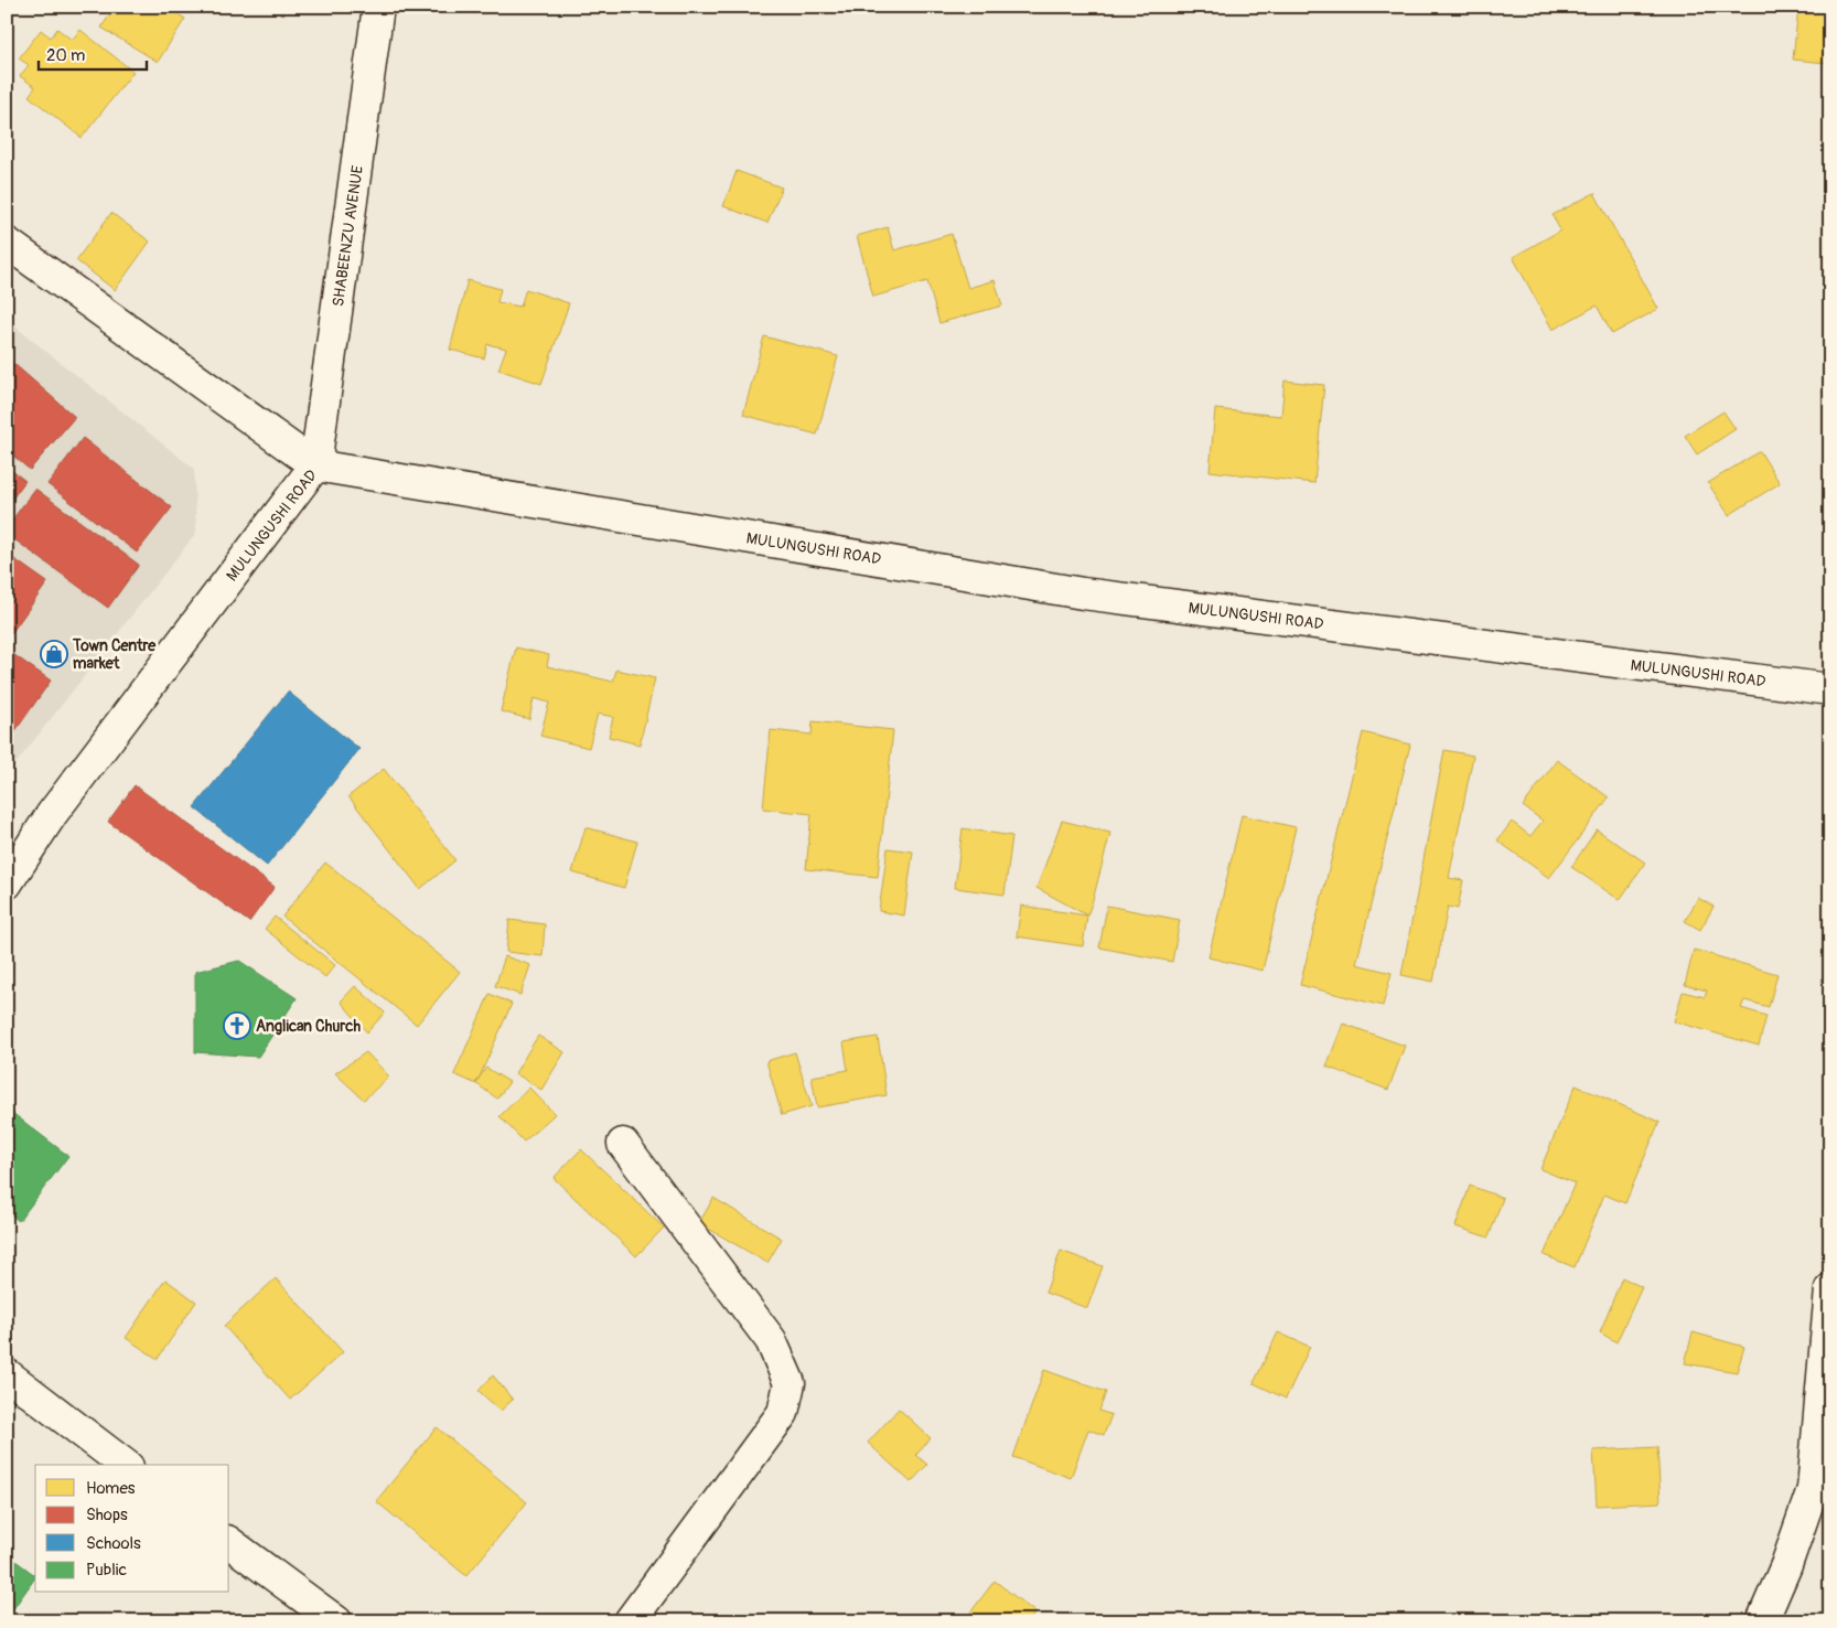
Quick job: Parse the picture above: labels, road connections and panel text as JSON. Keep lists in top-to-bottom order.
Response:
{
  "streets": {
    "street": ["SHABEENZU AVENUE", "MULUNGUSHI ROAD"]
  },
  "crossings": [
    ["SHABEENZU AVENUE", "MULUNGUSHI ROAD"]
  ],
  "places": {
    "shop": ["Town Centre market"],
    "church": ["Anglican Church"]
  },
  "legend": [
    "Homes",
    "Shops",
    "Schools",
    "Public"
  ],
  "scale_bar": "20 m"
}
